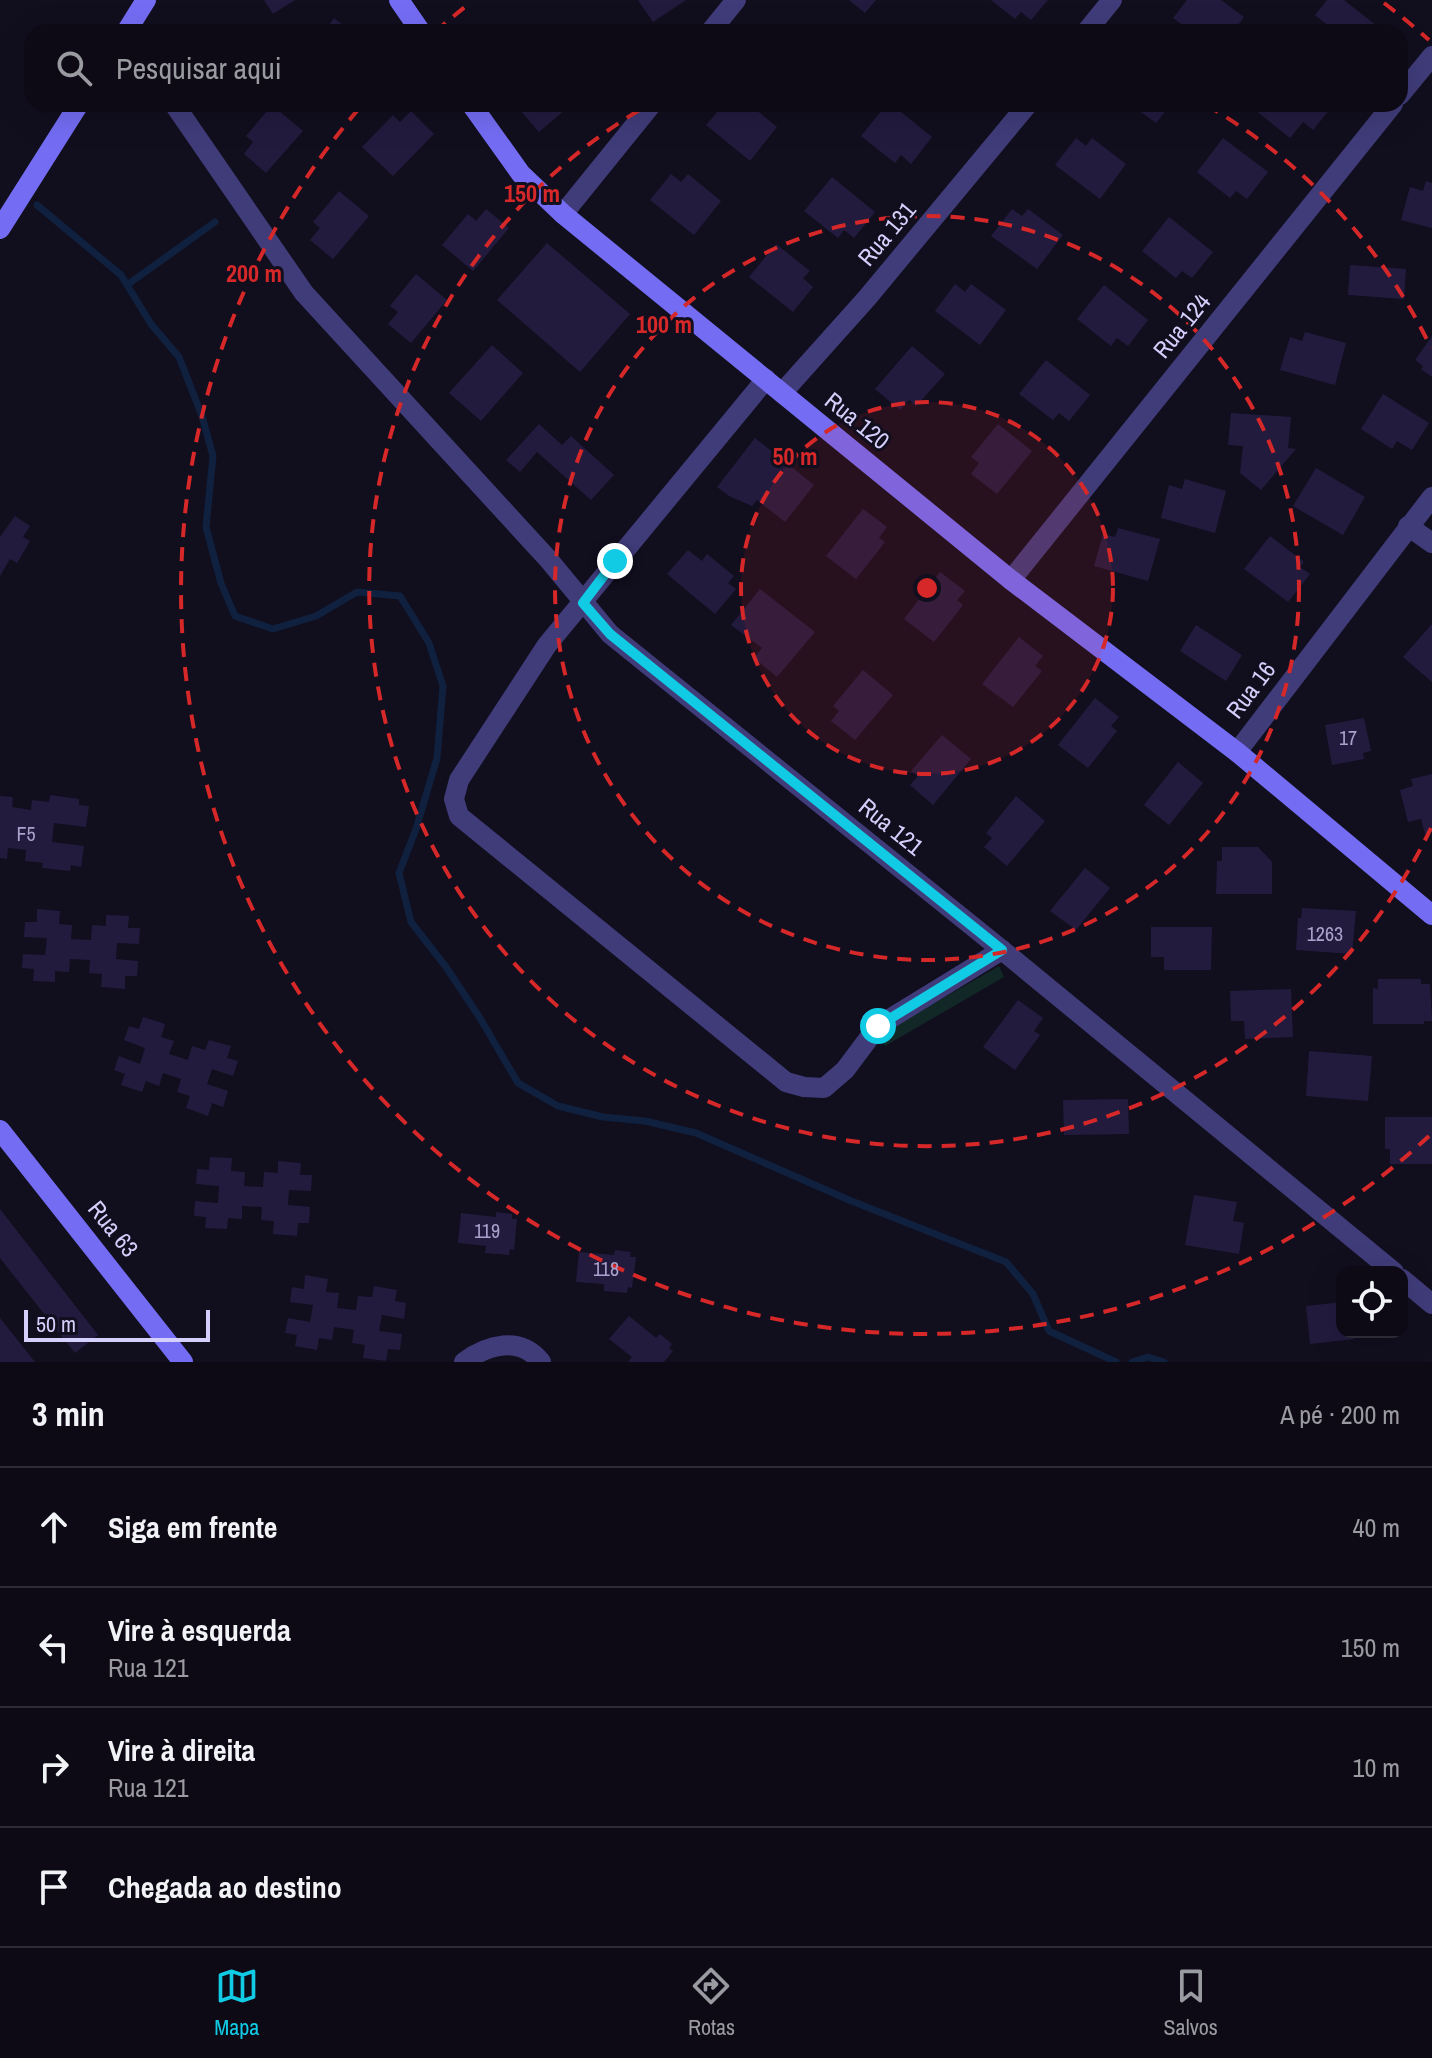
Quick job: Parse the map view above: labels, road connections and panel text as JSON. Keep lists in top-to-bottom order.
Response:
{
  "streets": {
    "street": [
      "Rua 131",
      "Rua 124",
      "Rua 120",
      "Rua 16",
      "Rua 121",
      "Rua 63"
    ]
  },
  "crossings": [
    ["Rua 131", "Rua 120"],
    ["Rua 124", "Rua 120"],
    ["Rua 120", "Rua 16"]
  ],
  "house_numbers": [
    "17",
    "F5",
    "1263",
    "119",
    "118"
  ],
  "scale_bar": "50 m",
  "page": {
    "search": "Pesquisar aqui",
    "scale": "50 m",
    "heading": ["3 min", "A pé · 200 m"],
    "list": [
      ["Siga em frente", "40 m"],
      ["Vire à esquerda", "Rua 121", "150 m"],
      ["Vire à direita", "Rua 121", "10 m"],
      "Chegada ao destino"
    ],
    "nav": ["Mapa", "Rotas", "Salvos"]
  },
  "rings": [
    "150 m",
    "200 m",
    "100 m",
    "50 m"
  ]
}
